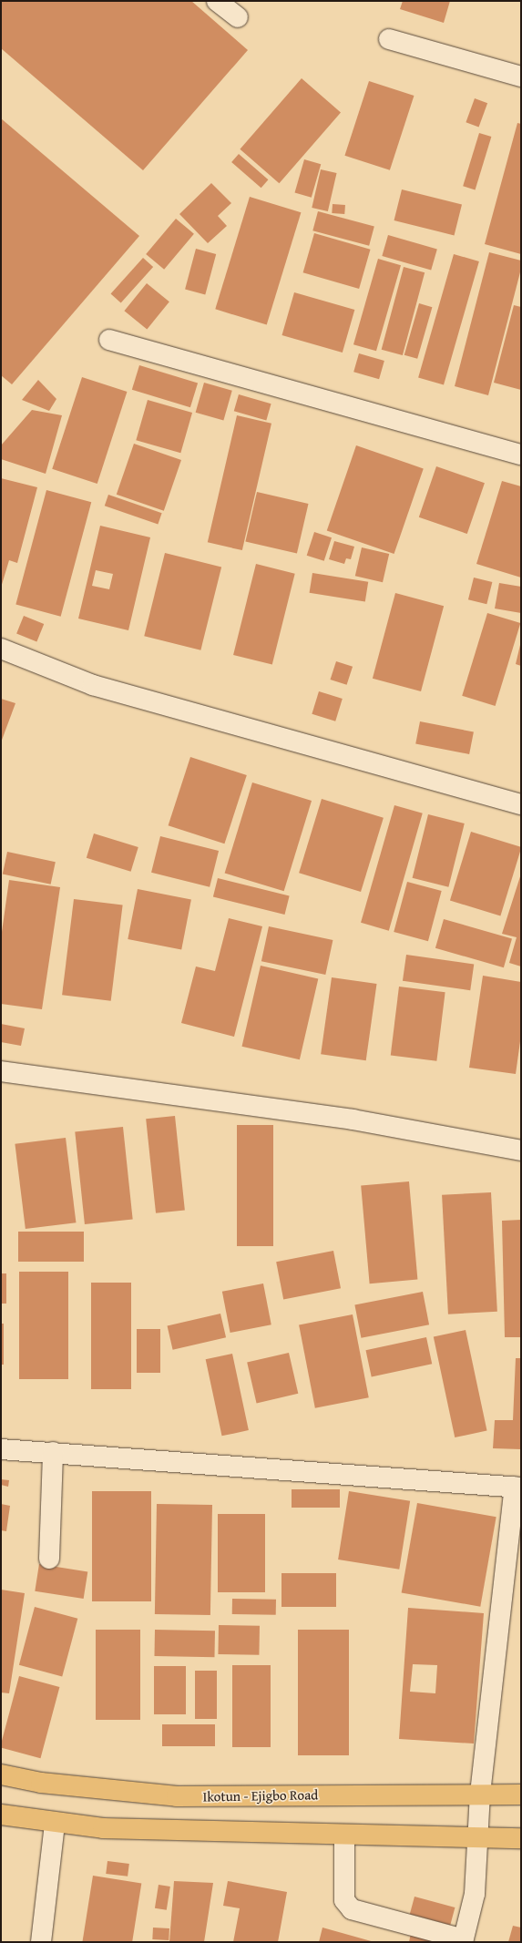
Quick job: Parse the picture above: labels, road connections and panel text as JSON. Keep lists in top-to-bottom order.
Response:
{
  "streets": {
    "main road": ["Ikotun - Ejigbo Road"]
  }
}
